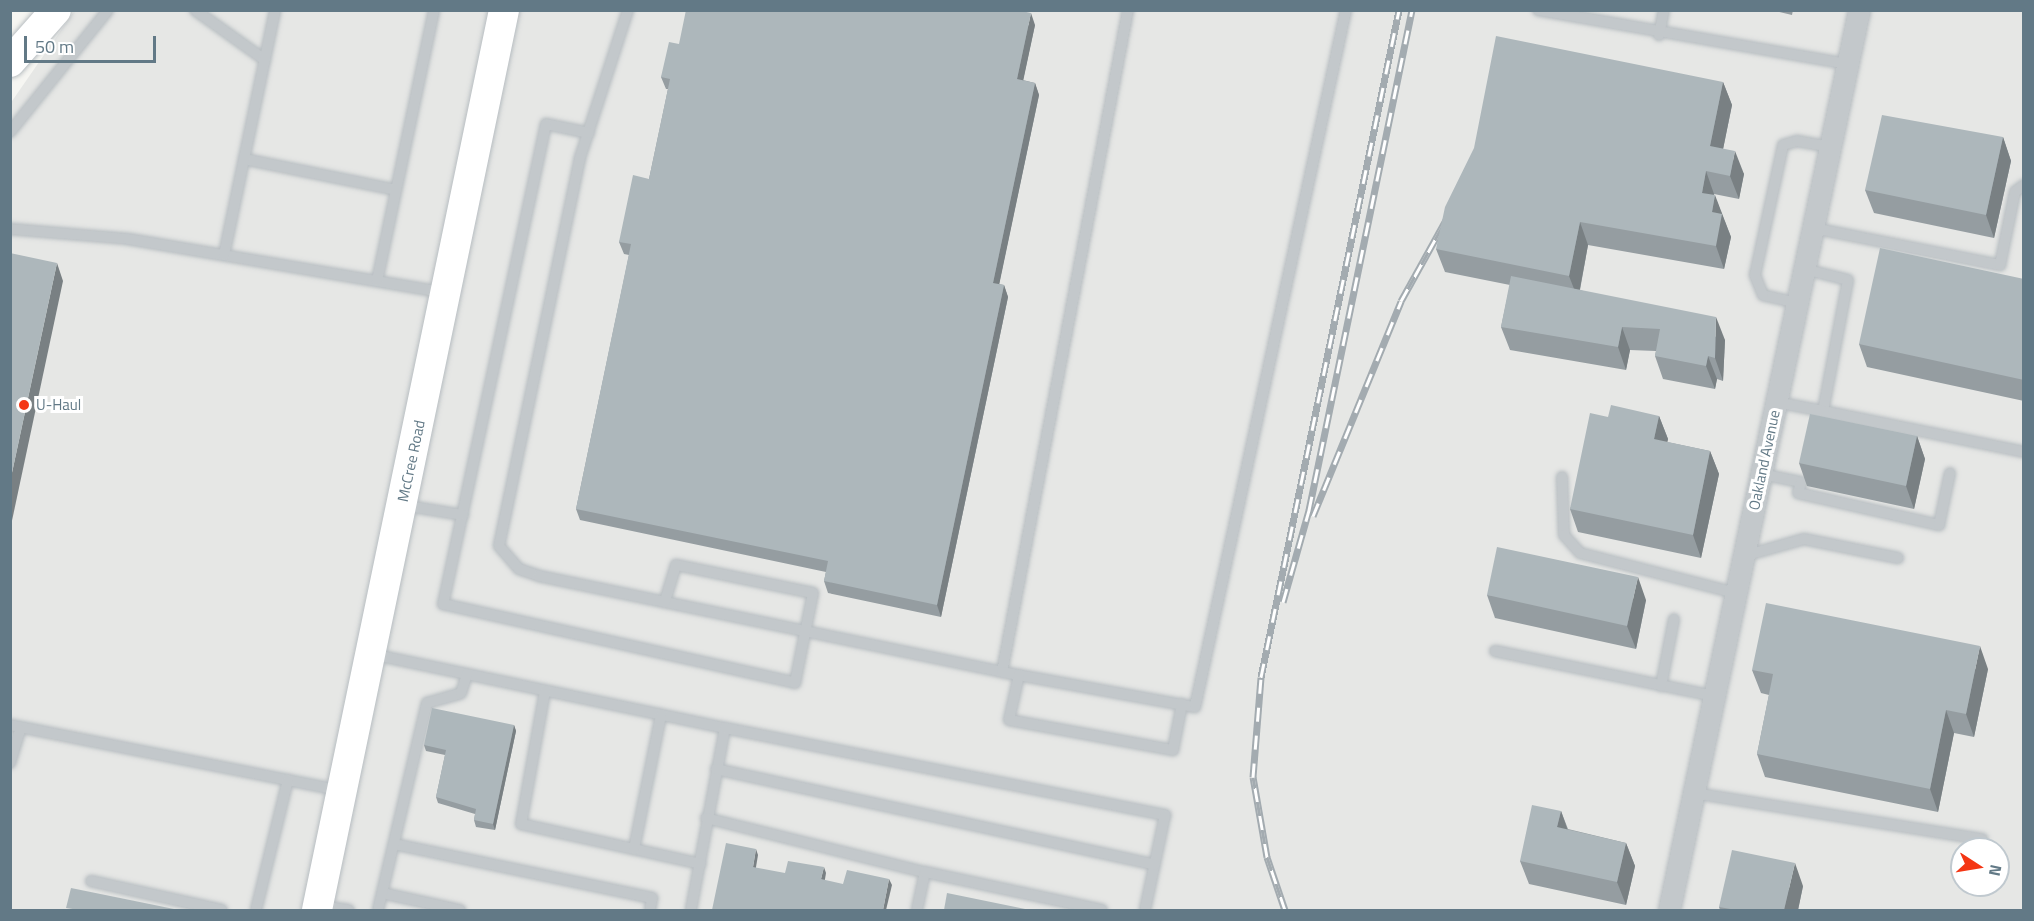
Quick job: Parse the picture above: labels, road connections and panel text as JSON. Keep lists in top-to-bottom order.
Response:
{
  "streets": {
    "main road": ["McCree Road"],
    "street": ["Oakland Avenue"]
  },
  "places": ["U-Haul"],
  "scale_bar": "50 m",
  "north": "right"
}
